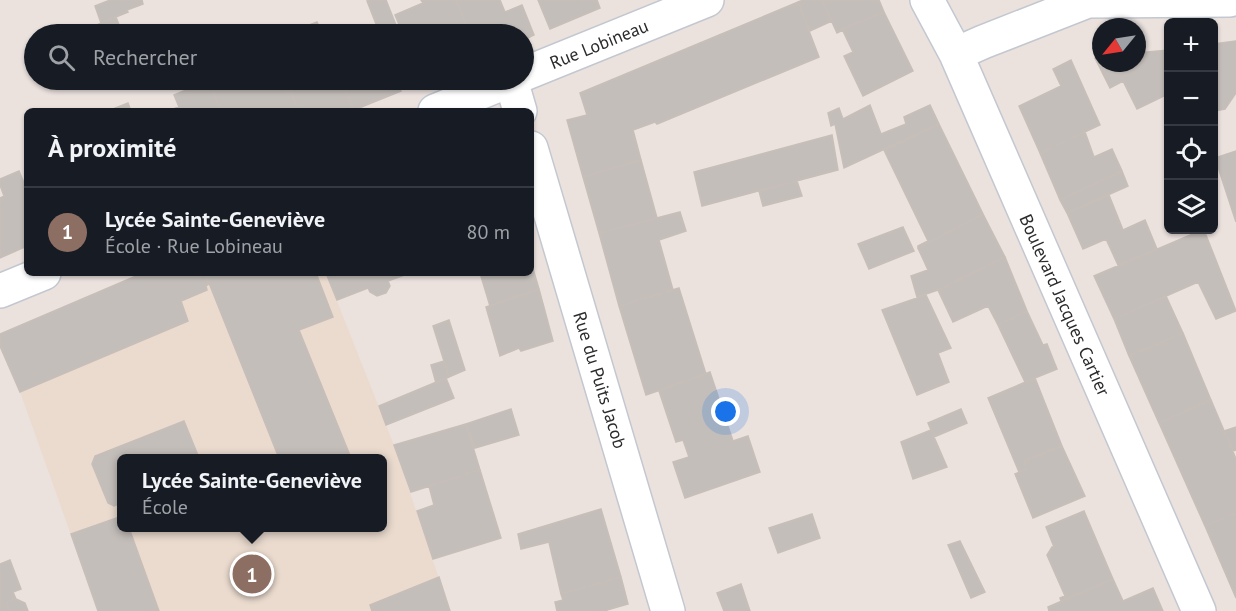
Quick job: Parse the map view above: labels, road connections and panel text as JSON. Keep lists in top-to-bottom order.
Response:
{
  "streets": {
    "street": ["Rue Lobineau", "Boulevard Jacques Cartier", "Rue du Puits Jacob"]
  },
  "north": "bottom left",
  "page": {
    "map_buttons": ["+", "−"],
    "search": "Rechercher",
    "heading": "À proximité",
    "list": [
      {
        "mark": "1",
        "name": "Lycée Sainte-Geneviève",
        "note": "École · Rue Lobineau",
        "value": "80 m"
      }
    ],
    "popup": ["Lycée Sainte-Geneviève", "École"],
    "pins": "1"
  }
}
